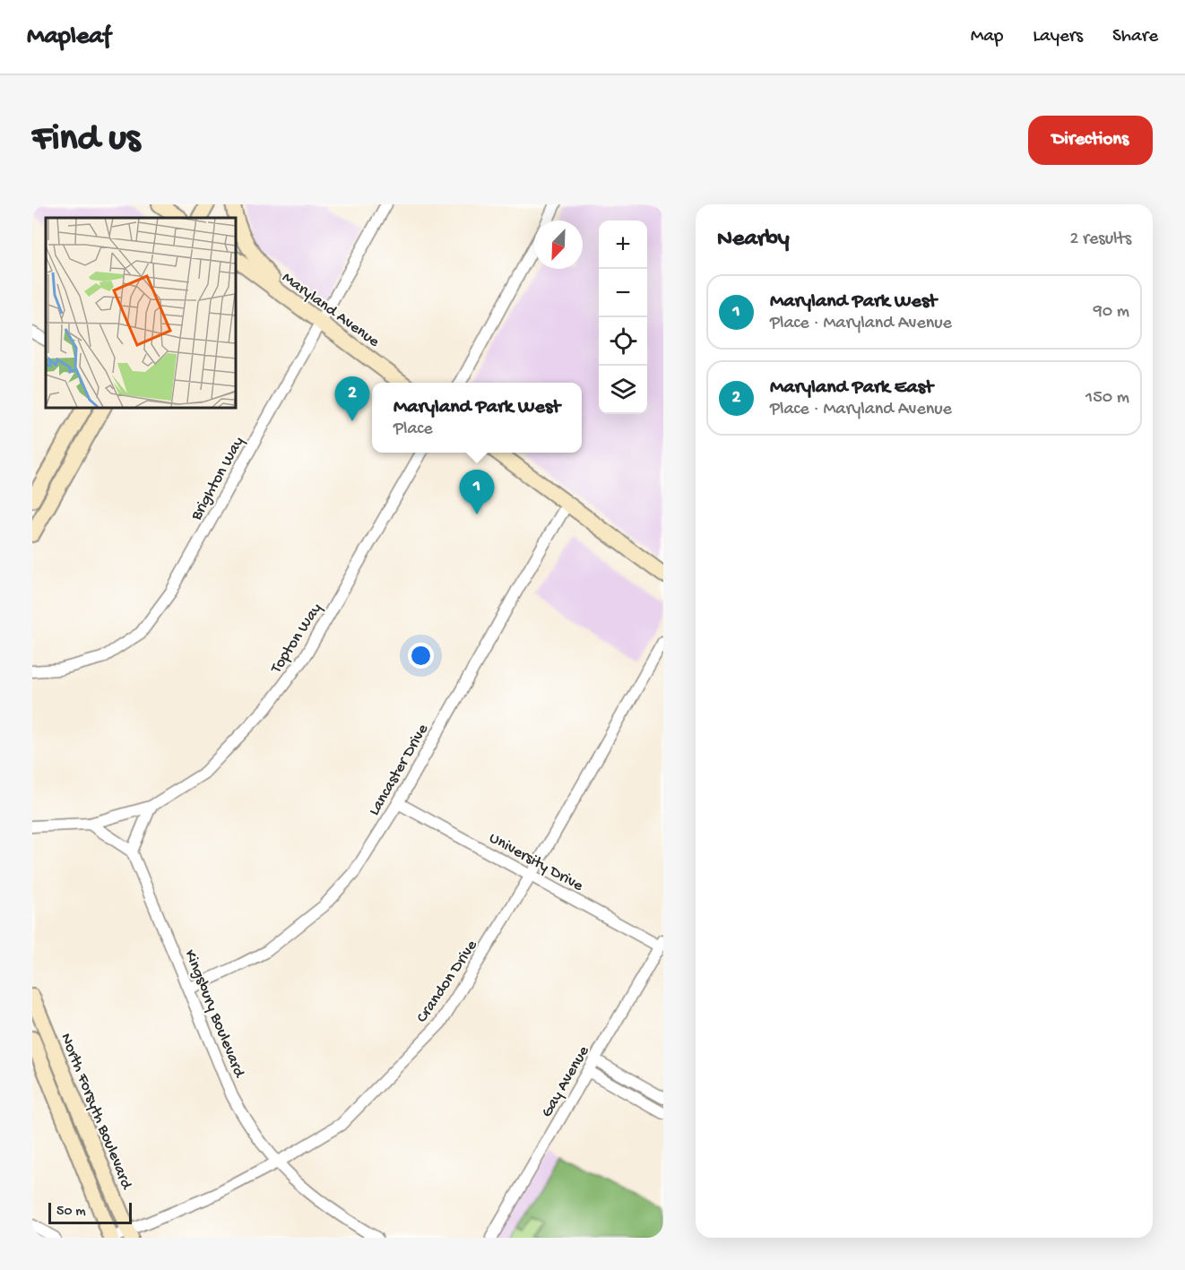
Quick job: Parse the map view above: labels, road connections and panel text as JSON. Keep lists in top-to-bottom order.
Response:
{
  "streets": {
    "street": [
      "Maryland Avenue",
      "Brighton Way",
      "Topton Way",
      "Lancaster Drive",
      "University Drive",
      "Crandon Drive",
      "Kingsbury Boulevard",
      "Gay Avenue",
      "North Forsyth Boulevard"
    ]
  },
  "crossings": [
    ["Maryland Avenue", "Brighton Way"],
    ["Lancaster Drive", "University Drive"],
    ["Lancaster Drive", "Kingsbury Boulevard"],
    ["University Drive", "Crandon Drive"],
    ["University Drive", "Gay Avenue"],
    ["Crandon Drive", "Kingsbury Boulevard"],
    ["Crandon Drive", "North Forsyth Boulevard"]
  ],
  "scale_bar": "50 m",
  "north": "bottom left",
  "page": {
    "header": "Mapleaf",
    "nav": ["Map", "Layers", "Share"],
    "buttons": "Directions",
    "title": "Find us",
    "heading": ["Nearby", "2 results"],
    "map_buttons": ["+", "−"],
    "list": [
      {
        "mark": "1",
        "name": "Maryland Park West",
        "note": "Place · Maryland Avenue",
        "value": "90 m"
      },
      {
        "mark": "2",
        "name": "Maryland Park East",
        "note": "Place · Maryland Avenue",
        "value": "150 m"
      }
    ],
    "pins": ["2", "1"],
    "popup": ["Maryland Park West", "Place"],
    "scale": "50 m"
  }
}
